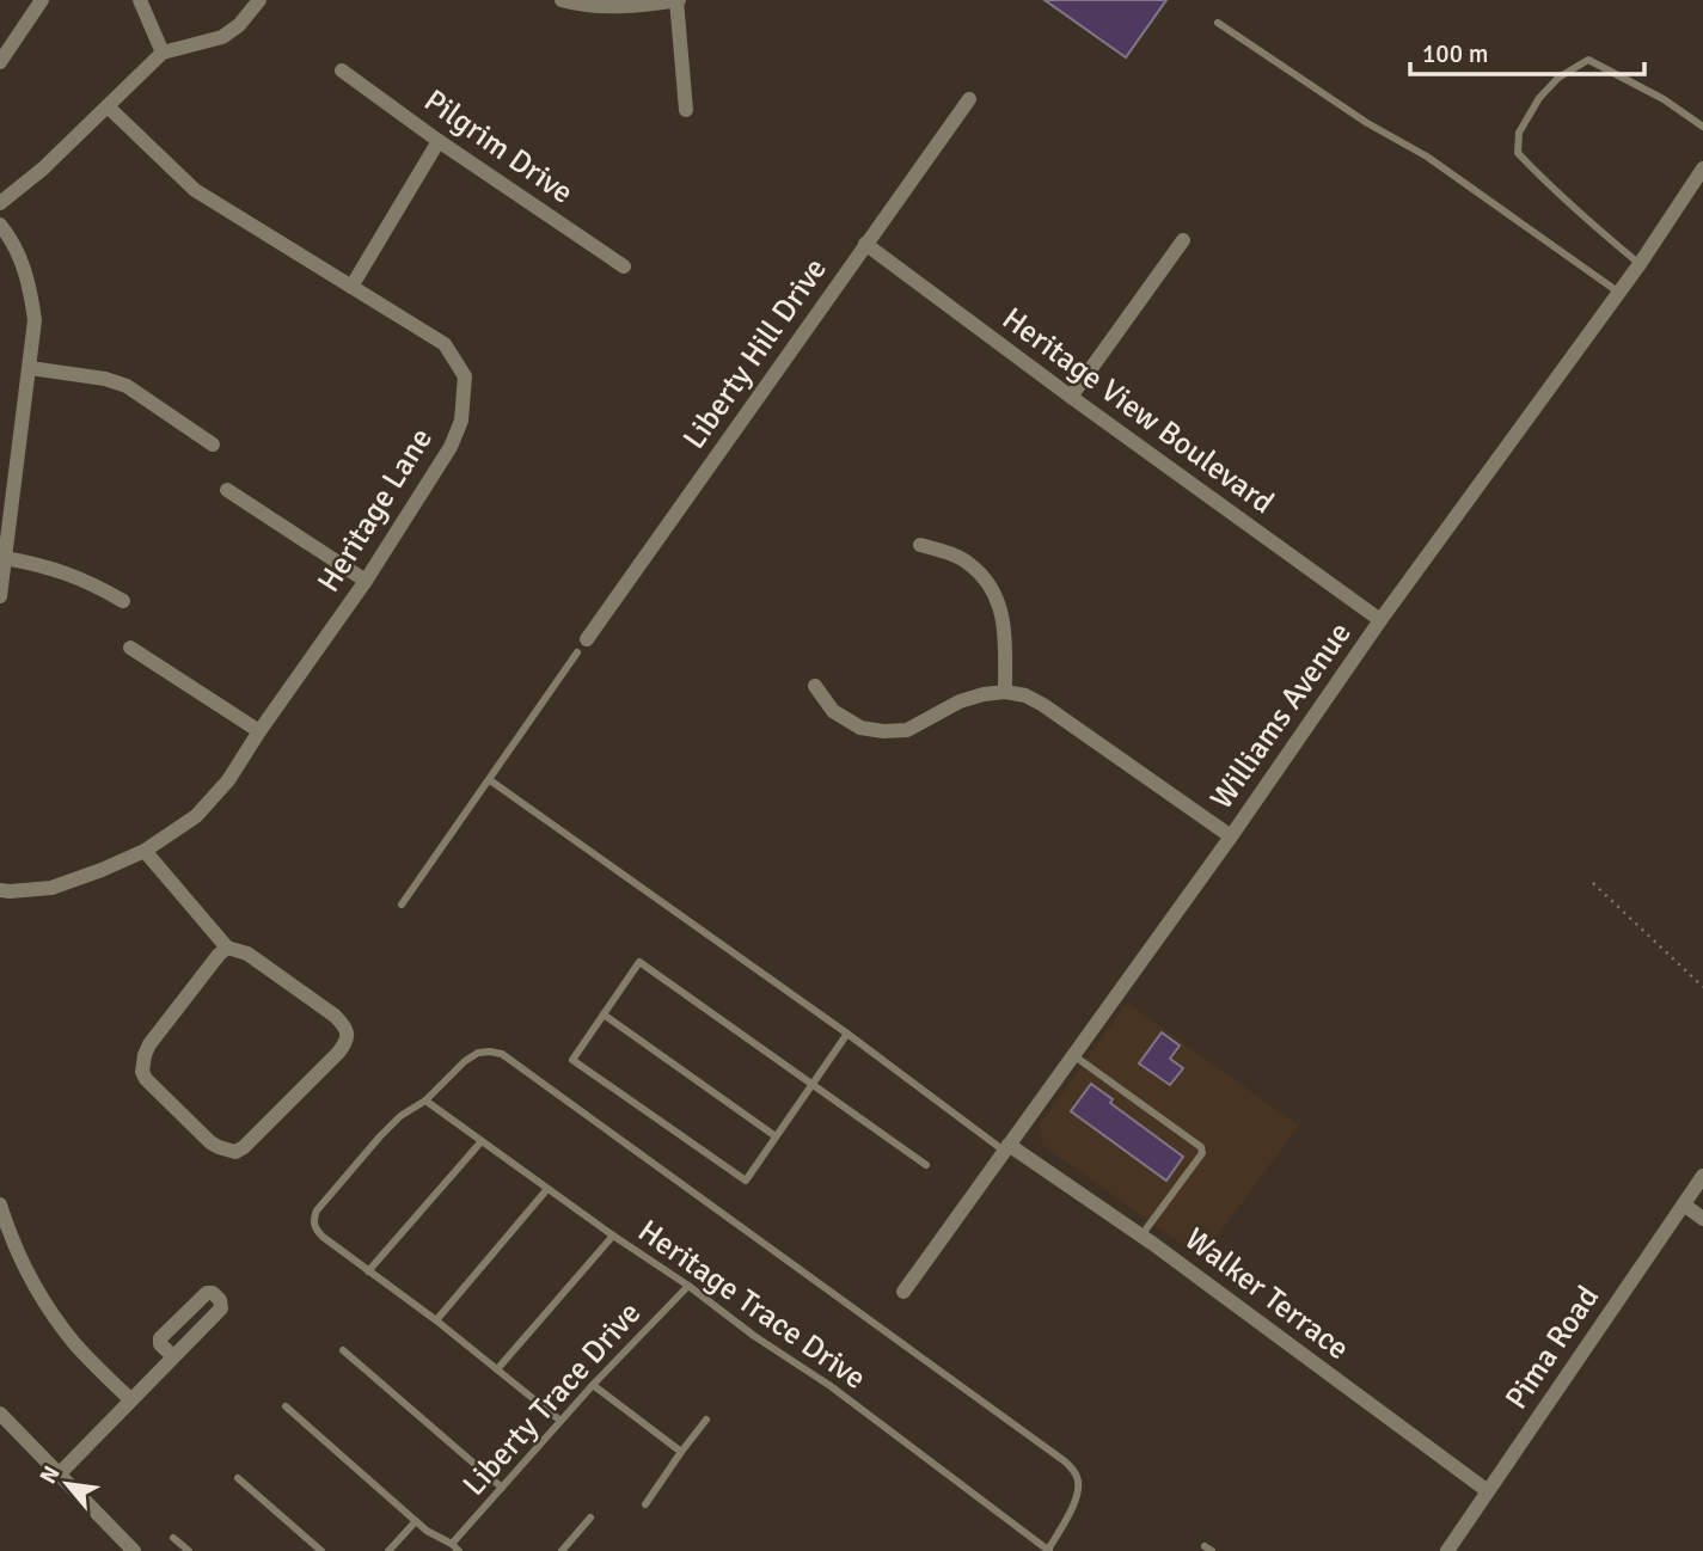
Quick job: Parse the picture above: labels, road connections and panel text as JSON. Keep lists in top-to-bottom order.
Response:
{
  "streets": {
    "street": [
      "Pilgrim Drive",
      "Liberty Hill Drive",
      "Heritage View Boulevard",
      "Heritage Lane",
      "Williams Avenue",
      "Walker Terrace",
      "Pima Road"
    ],
    "lane": ["Heritage Trace Drive", "Liberty Trace Drive"]
  },
  "crossings": [
    ["Liberty Hill Drive", "Heritage View Boulevard"],
    ["Heritage View Boulevard", "Williams Avenue"],
    ["Williams Avenue", "Walker Terrace"],
    ["Walker Terrace", "Pima Road"],
    ["Heritage Trace Drive", "Liberty Trace Drive"]
  ],
  "scale_bar": "100 m",
  "north": "top left"
}
